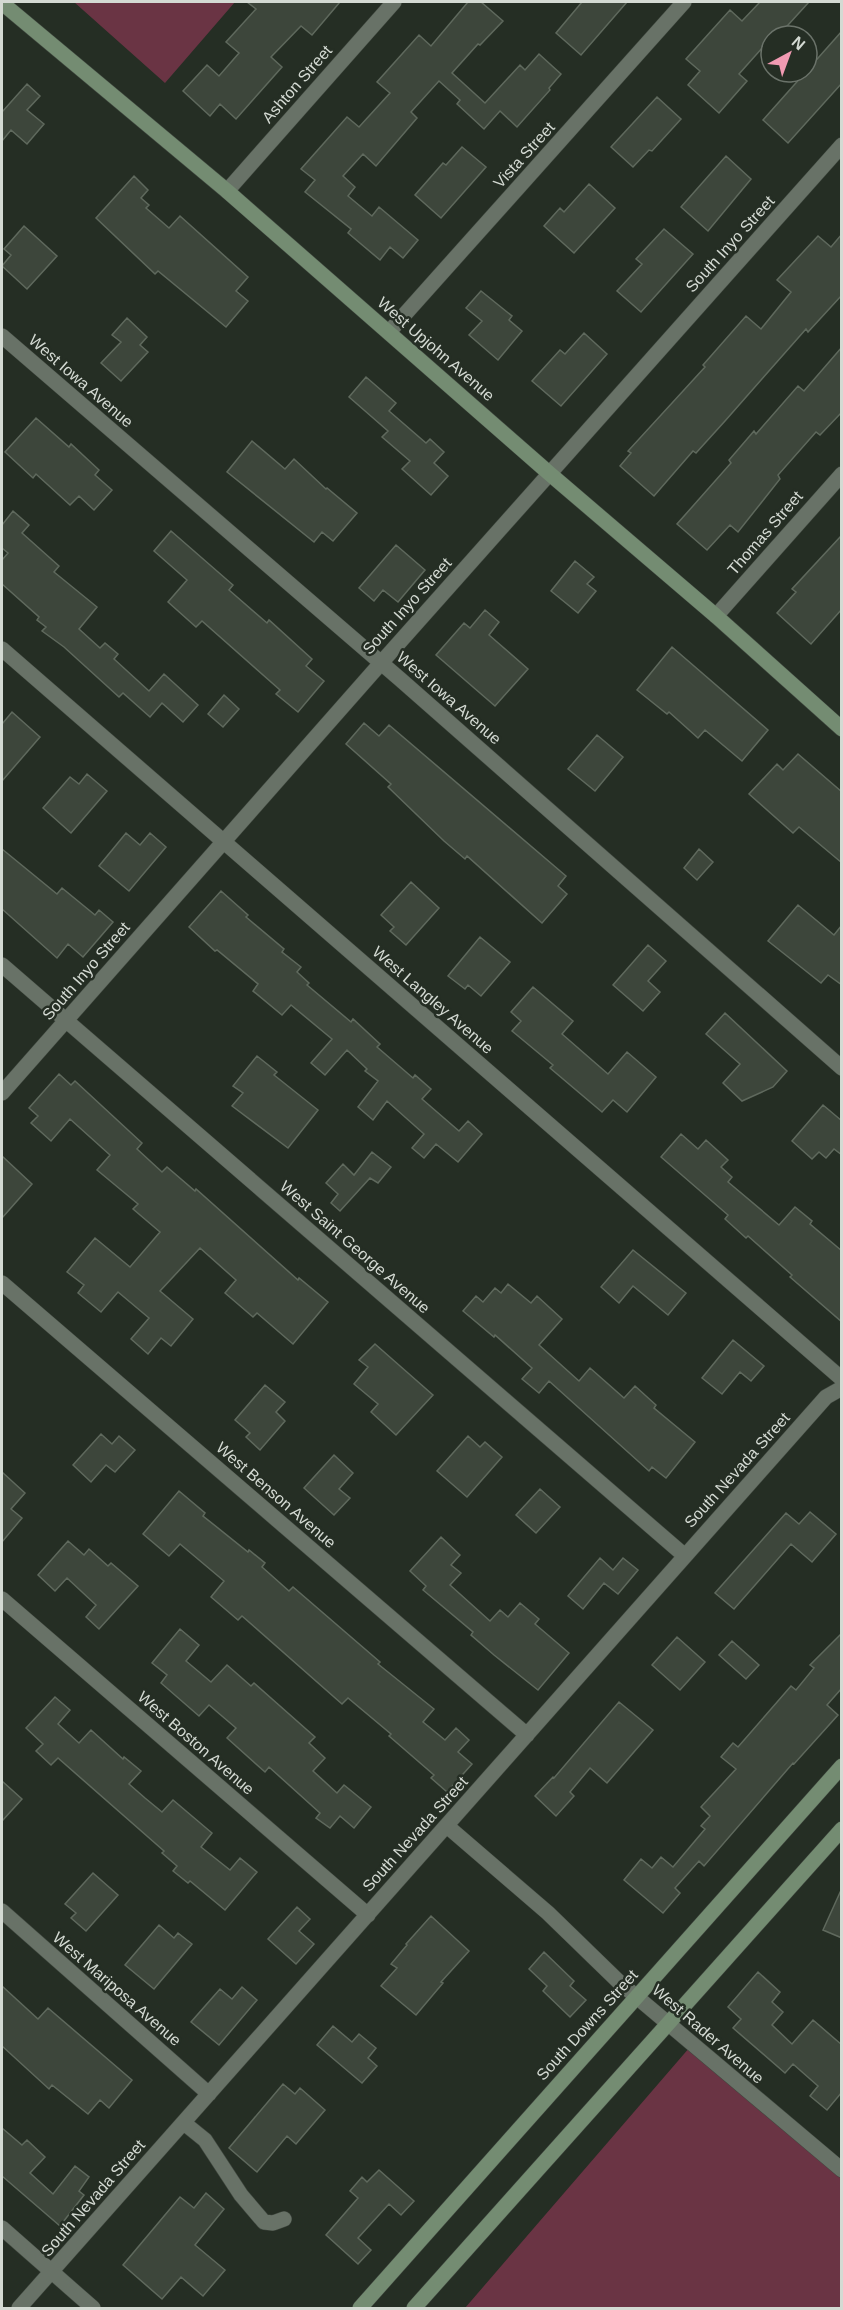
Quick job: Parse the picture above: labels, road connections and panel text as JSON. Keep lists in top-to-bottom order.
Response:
{
  "streets": {
    "main road": ["West Upjohn Avenue", "South Downs Street"],
    "street": [
      "Ashton Street",
      "Vista Street",
      "South Inyo Street",
      "West Iowa Avenue",
      "Thomas Street",
      "West Langley Avenue",
      "West Saint George Avenue",
      "South Nevada Street",
      "West Benson Avenue",
      "West Boston Avenue",
      "West Mariposa Avenue",
      "West Rader Avenue"
    ]
  },
  "crossings": [
    ["Ashton Street", "West Upjohn Avenue"],
    ["Vista Street", "West Upjohn Avenue"],
    ["South Inyo Street", "West Upjohn Avenue"],
    ["South Inyo Street", "West Iowa Avenue"],
    ["South Inyo Street", "West Langley Avenue"],
    ["South Inyo Street", "West Saint George Avenue"],
    ["West Upjohn Avenue", "Thomas Street"],
    ["West Saint George Avenue", "South Nevada Street"],
    ["South Nevada Street", "West Benson Avenue"],
    ["South Nevada Street", "West Boston Avenue"],
    ["South Nevada Street", "West Mariposa Avenue"],
    ["South Nevada Street", "West Rader Avenue"],
    ["South Downs Street", "West Rader Avenue"]
  ],
  "north": "top right"
}
